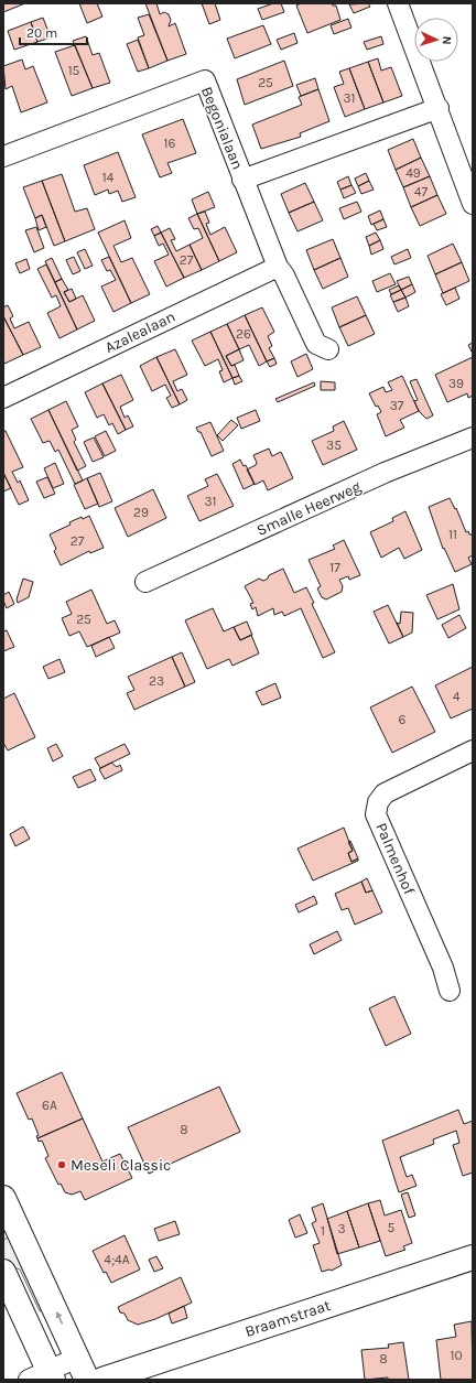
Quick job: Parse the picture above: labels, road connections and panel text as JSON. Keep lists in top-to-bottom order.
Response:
{
  "streets": {
    "street": [
      "Begonialaan",
      "Azalealaan",
      "Smalle Heerweg",
      "Palmenhof",
      "Braamstraat"
    ]
  },
  "places": ["Meseli Classic"],
  "house_numbers": [
    "15",
    "25",
    "31",
    "16",
    "49",
    "14",
    "47",
    "27",
    "26",
    "39",
    "37",
    "35",
    "31",
    "29",
    "11",
    "27",
    "17",
    "25",
    "23",
    "4",
    "6",
    "6A",
    "8",
    "5",
    "3",
    "1",
    "4;4A",
    "10",
    "8"
  ],
  "scale_bar": "20 m",
  "north": "right"
}
